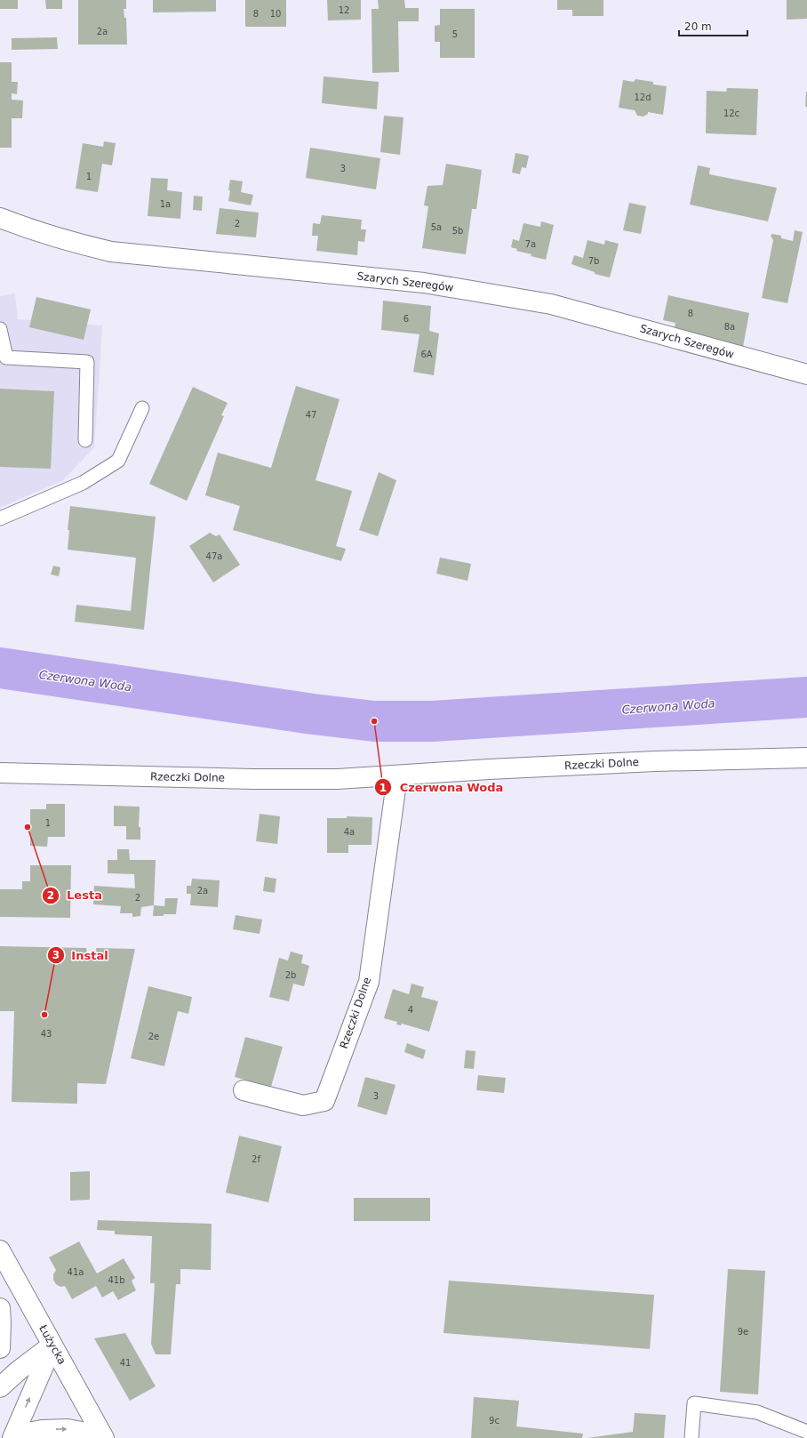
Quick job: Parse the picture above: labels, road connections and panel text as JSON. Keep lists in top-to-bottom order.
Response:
{
  "streets": {
    "street": ["Szarych Szeregów", "Rzeczki Dolne", "Łużycka"]
  },
  "water": ["Czerwona Woda"],
  "places": ["Czerwona Woda", "Lesta", "Instal"],
  "house_numbers": [
    "12",
    "8",
    "10",
    "2a",
    "5",
    "12d",
    "12c",
    "3",
    "1",
    "1a",
    "2",
    "5a",
    "5b",
    "7a",
    "7b",
    "8",
    "6",
    "8a",
    "6A",
    "47",
    "47a",
    "1",
    "4a",
    "2a",
    "2",
    "2b",
    "4",
    "43",
    "2e",
    "3",
    "2f",
    "41a",
    "41b",
    "9e",
    "41",
    "9c"
  ],
  "scale_bar": "20 m"
}
